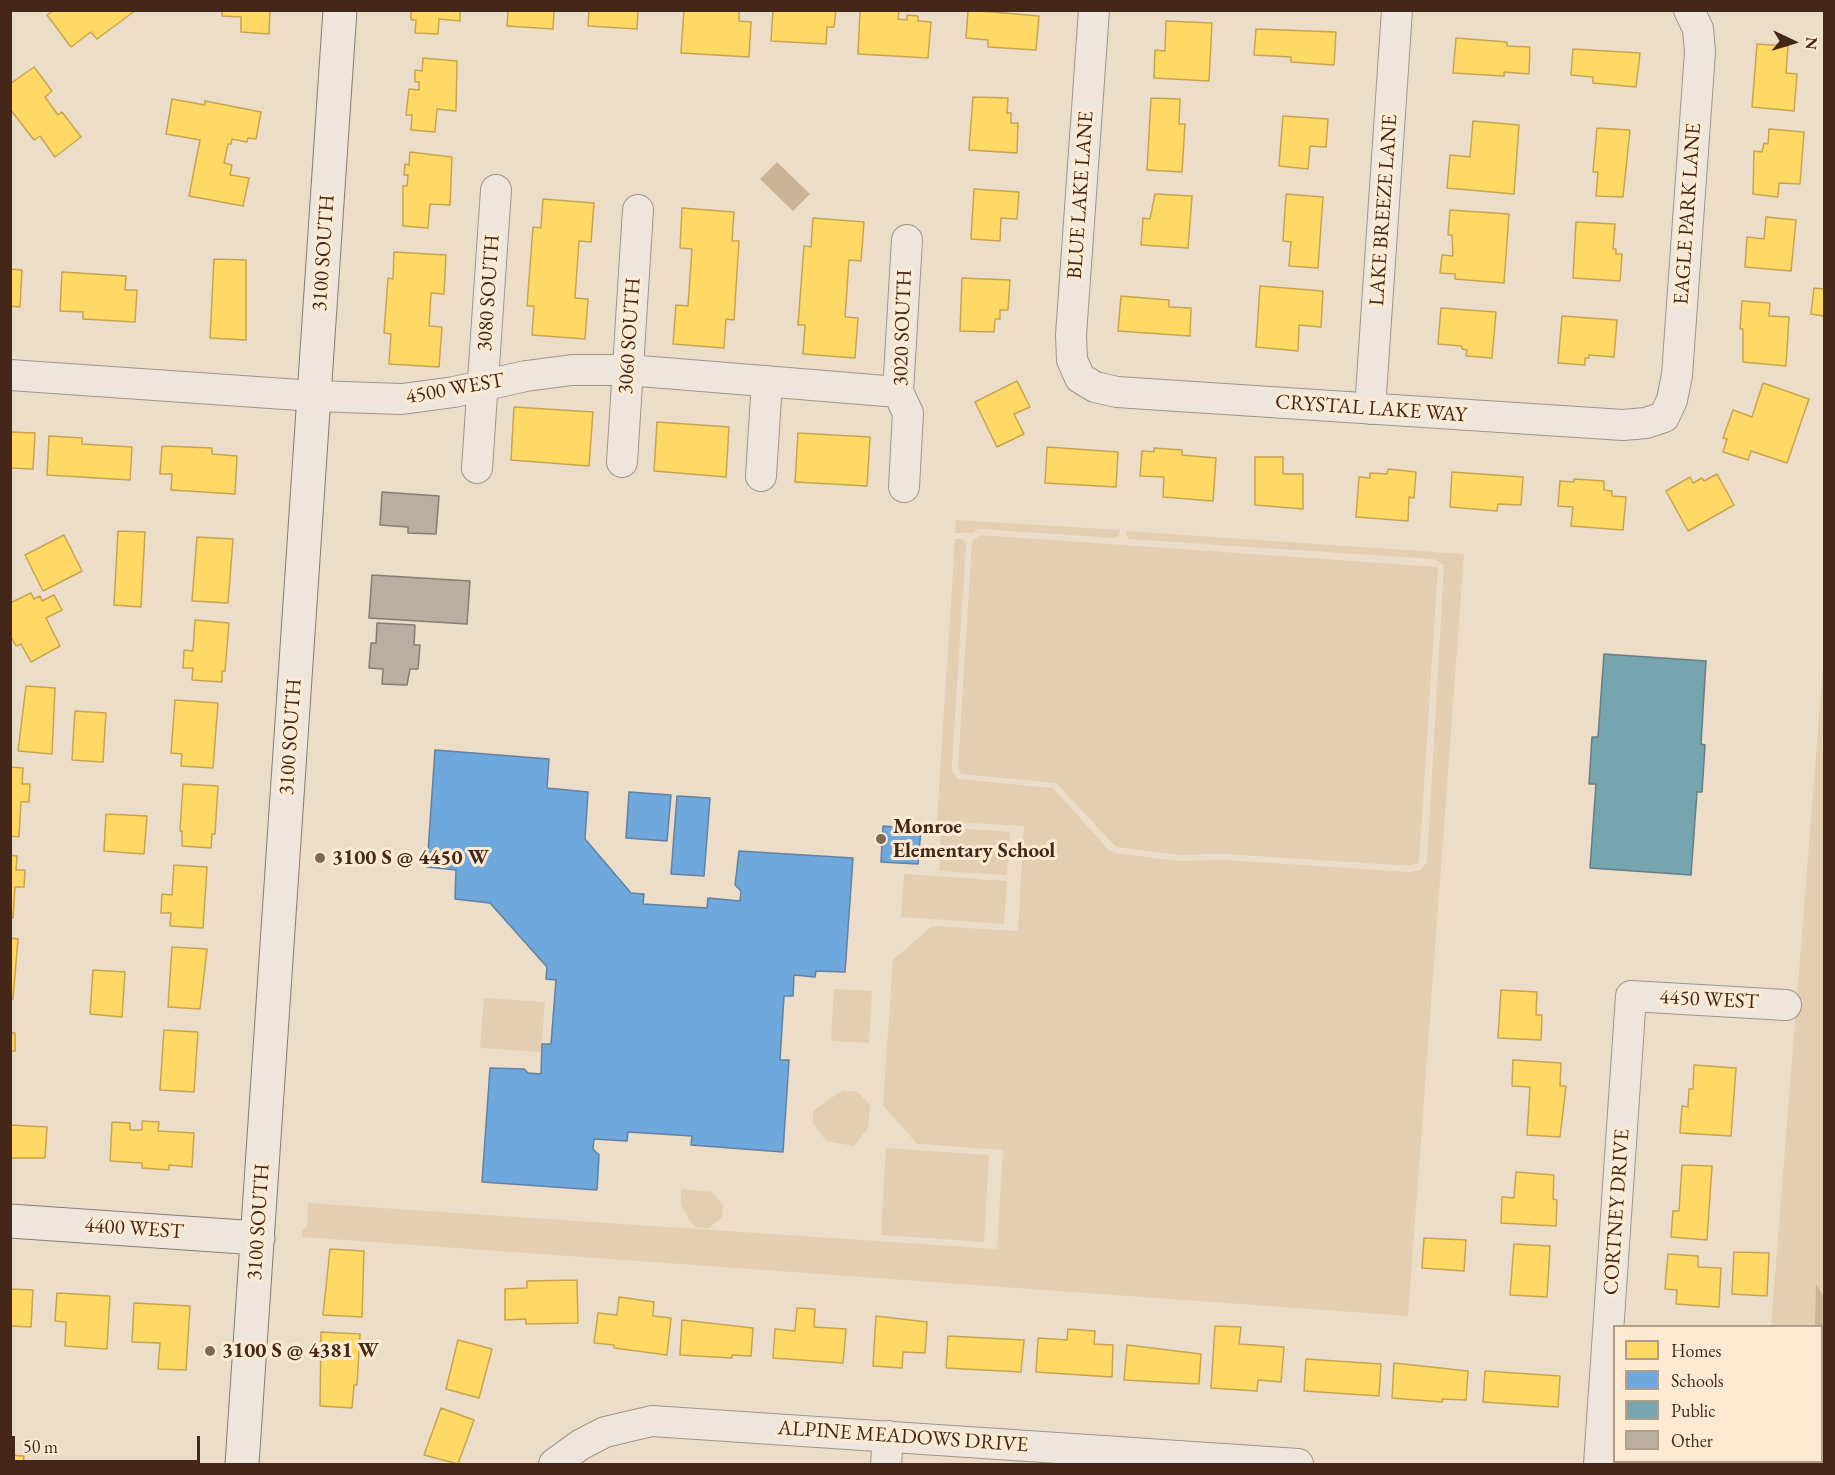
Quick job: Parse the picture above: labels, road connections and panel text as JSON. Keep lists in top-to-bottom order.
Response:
{
  "streets": {
    "main road": ["3100 SOUTH", "4400 WEST"],
    "street": [
      "BLUE LAKE LANE",
      "LAKE BREEZE LANE",
      "EAGLE PARK LANE",
      "3080 SOUTH",
      "3020 SOUTH",
      "3060 SOUTH",
      "4500 WEST",
      "CRYSTAL LAKE WAY",
      "4450 WEST",
      "CORTNEY DRIVE",
      "ALPINE MEADOWS DRIVE"
    ]
  },
  "crossings": [
    ["BLUE LAKE LANE", "CRYSTAL LAKE WAY"],
    ["LAKE BREEZE LANE", "CRYSTAL LAKE WAY"],
    ["EAGLE PARK LANE", "CRYSTAL LAKE WAY"],
    ["3100 SOUTH", "4500 WEST"],
    ["3100 SOUTH", "4400 WEST"],
    ["3080 SOUTH", "4500 WEST"],
    ["3020 SOUTH", "4500 WEST"],
    ["3060 SOUTH", "4500 WEST"],
    ["4450 WEST", "CORTNEY DRIVE"]
  ],
  "places": ["Monroe Elementary School", "3100 S @ 4450 W", "3100 S @ 4381 W"],
  "legend": [
    "Homes",
    "Schools",
    "Public",
    "Other"
  ],
  "scale_bar": "50 m",
  "north": "right"
}
